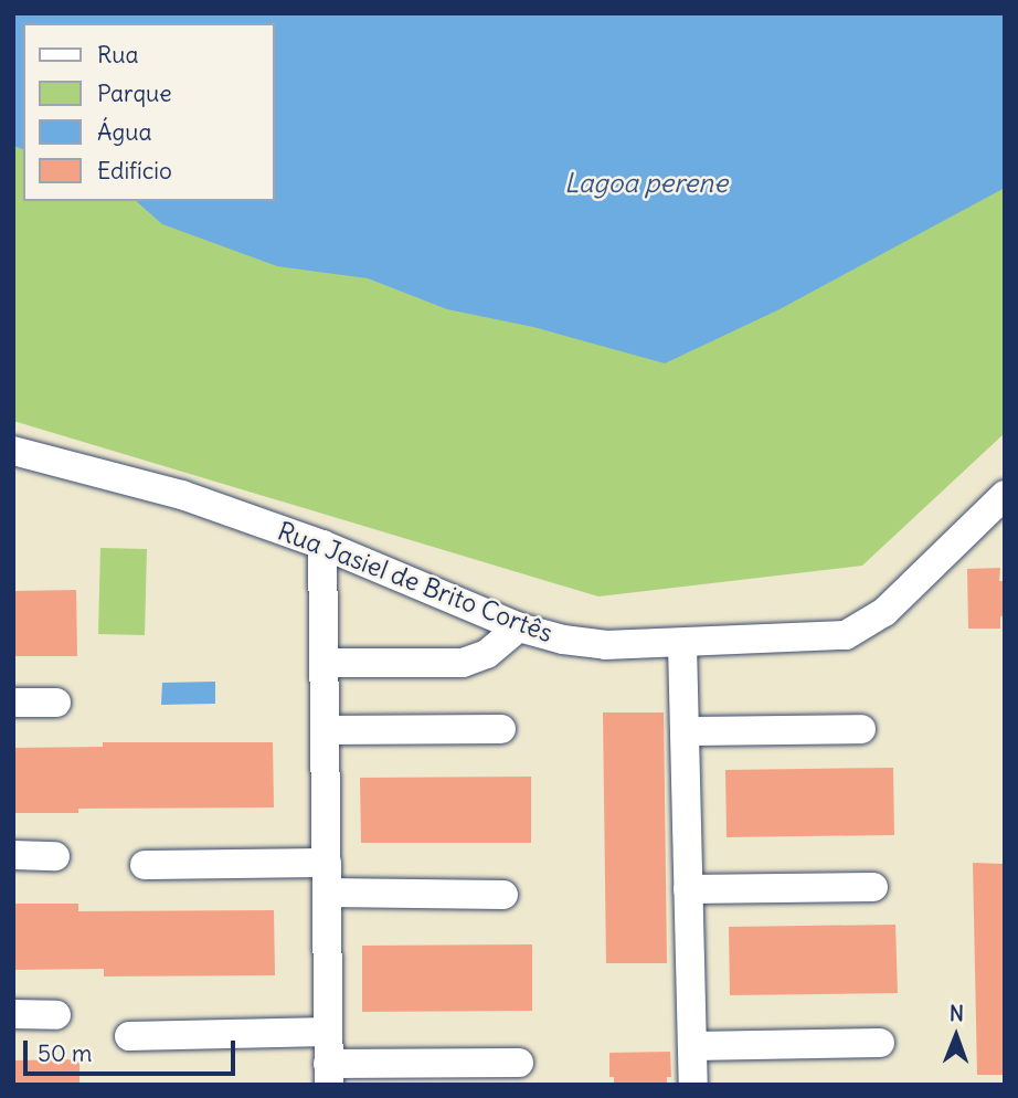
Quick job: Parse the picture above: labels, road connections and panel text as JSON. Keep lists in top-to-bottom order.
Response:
{
  "streets": {
    "street": ["Rua Jasiel de Brito Cortês"]
  },
  "water": ["Lagoa perene"],
  "legend": [
    "Rua",
    "Parque",
    "Água",
    "Edifício"
  ],
  "scale_bar": "50 m",
  "north": "top"
}
